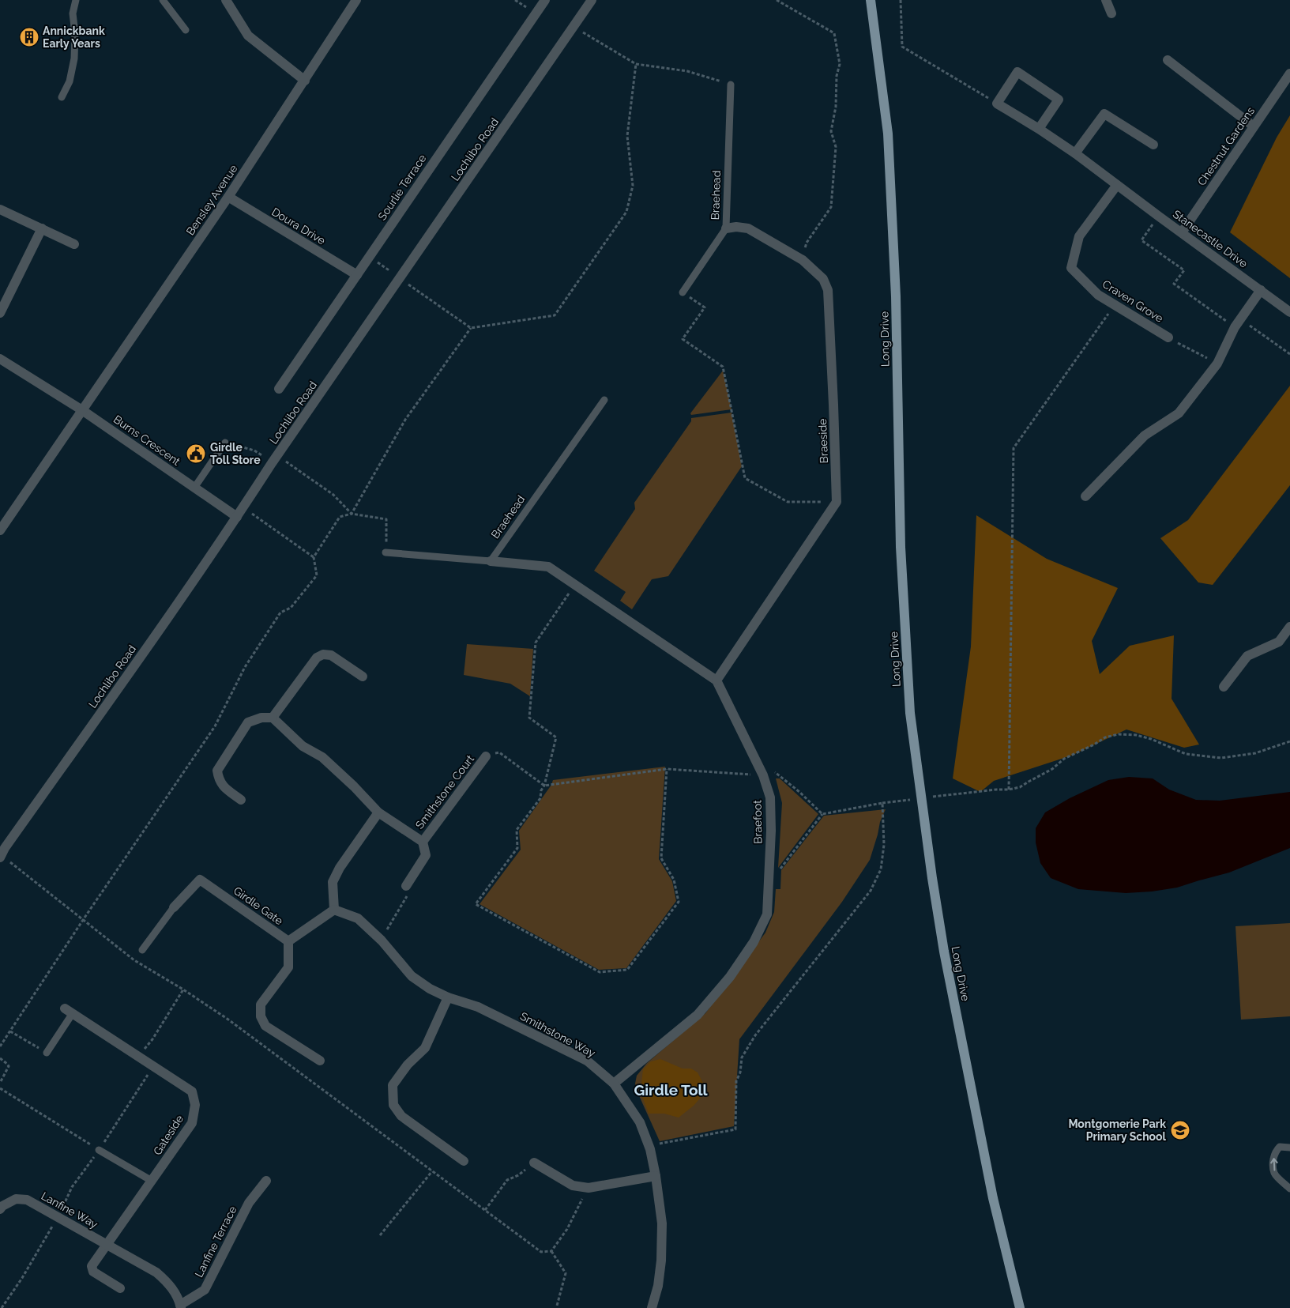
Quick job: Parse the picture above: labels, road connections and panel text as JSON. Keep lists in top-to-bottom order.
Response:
{
  "streets": {
    "main road": ["Long Drive"],
    "street": [
      "Chestnut Gardens",
      "Lochlibo Road",
      "Sourlie Terrace",
      "Bensley Avenue",
      "Doura Drive",
      "Stanecastle Drive",
      "Craven Grove",
      "Burns Crescent",
      "Braeside",
      "Smithstone Court",
      "Braefoot",
      "Girdle Gate",
      "Smithstone Way",
      "Gateside",
      "Lanfine Way",
      "Lanfine Terrace"
    ],
    "lane": ["Braehead"]
  },
  "crossings": [
    ["Chestnut Gardens", "Stanecastle Drive"],
    ["Lochlibo Road", "Burns Crescent"],
    ["Sourlie Terrace", "Doura Drive"],
    ["Braehead", "Braeside"],
    ["Braehead", "Braefoot"],
    ["Bensley Avenue", "Doura Drive"],
    ["Bensley Avenue", "Burns Crescent"],
    ["Stanecastle Drive", "Craven Grove"],
    ["Braefoot", "Smithstone Way"],
    ["Gateside", "Lanfine Way"],
    ["Lanfine Way", "Lanfine Terrace"]
  ],
  "districts": ["Girdle Toll"],
  "places": {
    "building": ["Annickbank Early Years"],
    "public building": ["Girdle Toll Store"],
    "school or university": ["Montgomerie Park Primary School"]
  }
}
